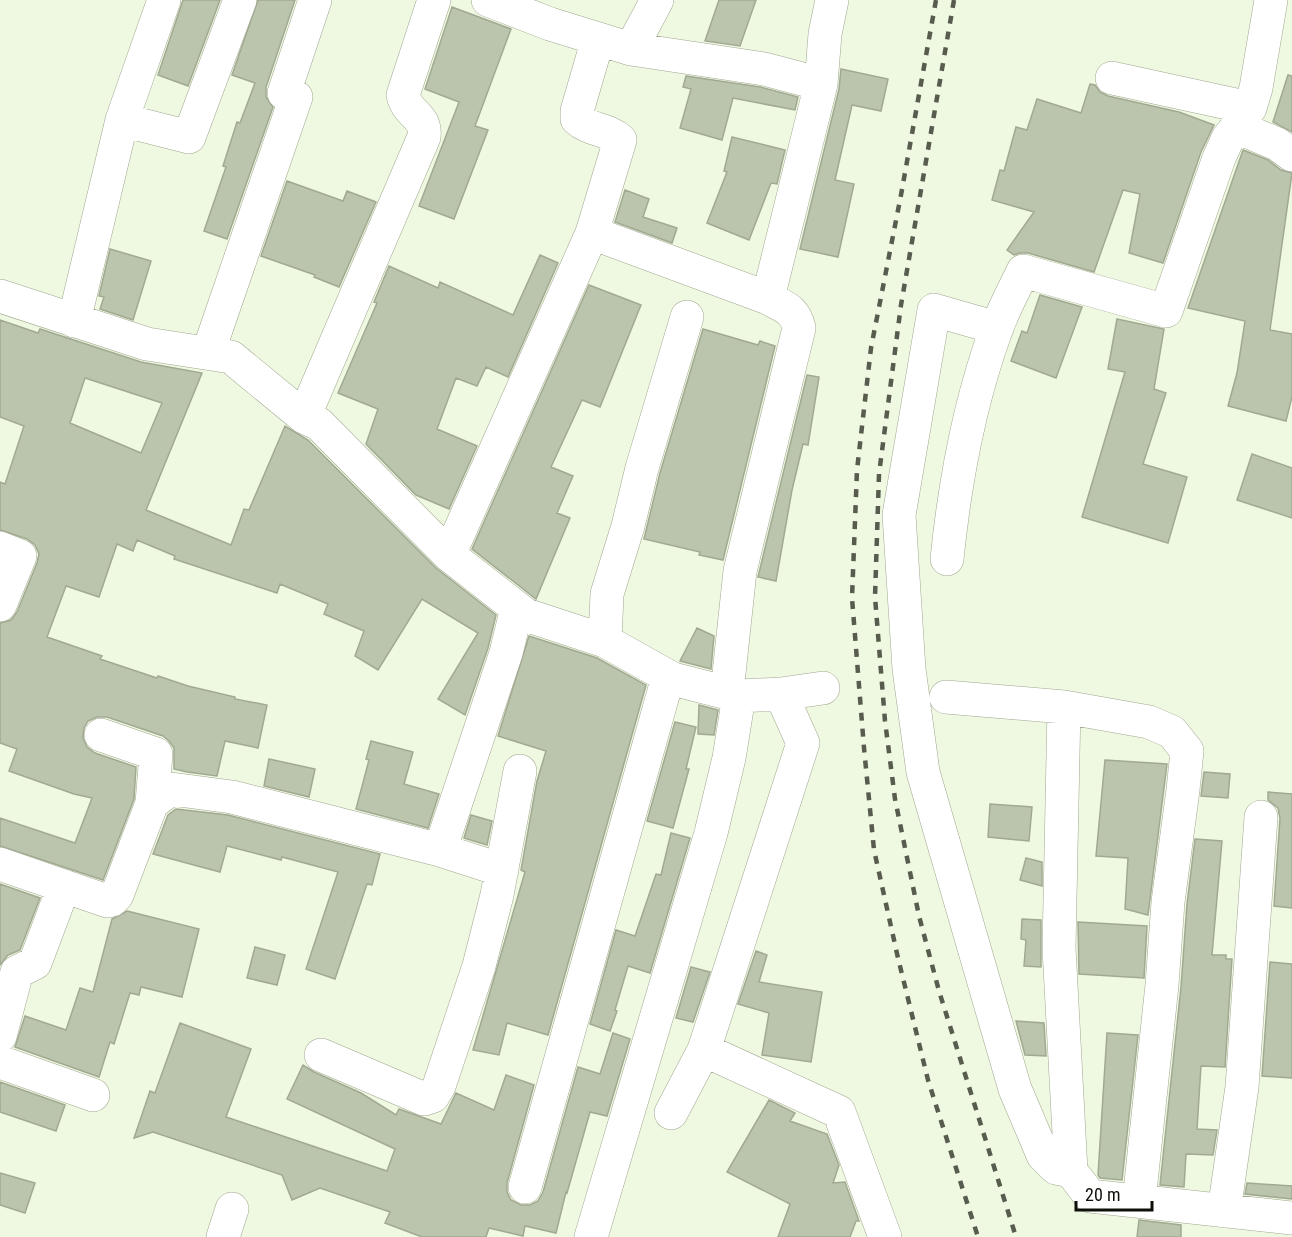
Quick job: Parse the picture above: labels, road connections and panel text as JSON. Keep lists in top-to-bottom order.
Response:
{
  "scale_bar": "20 m"
}
